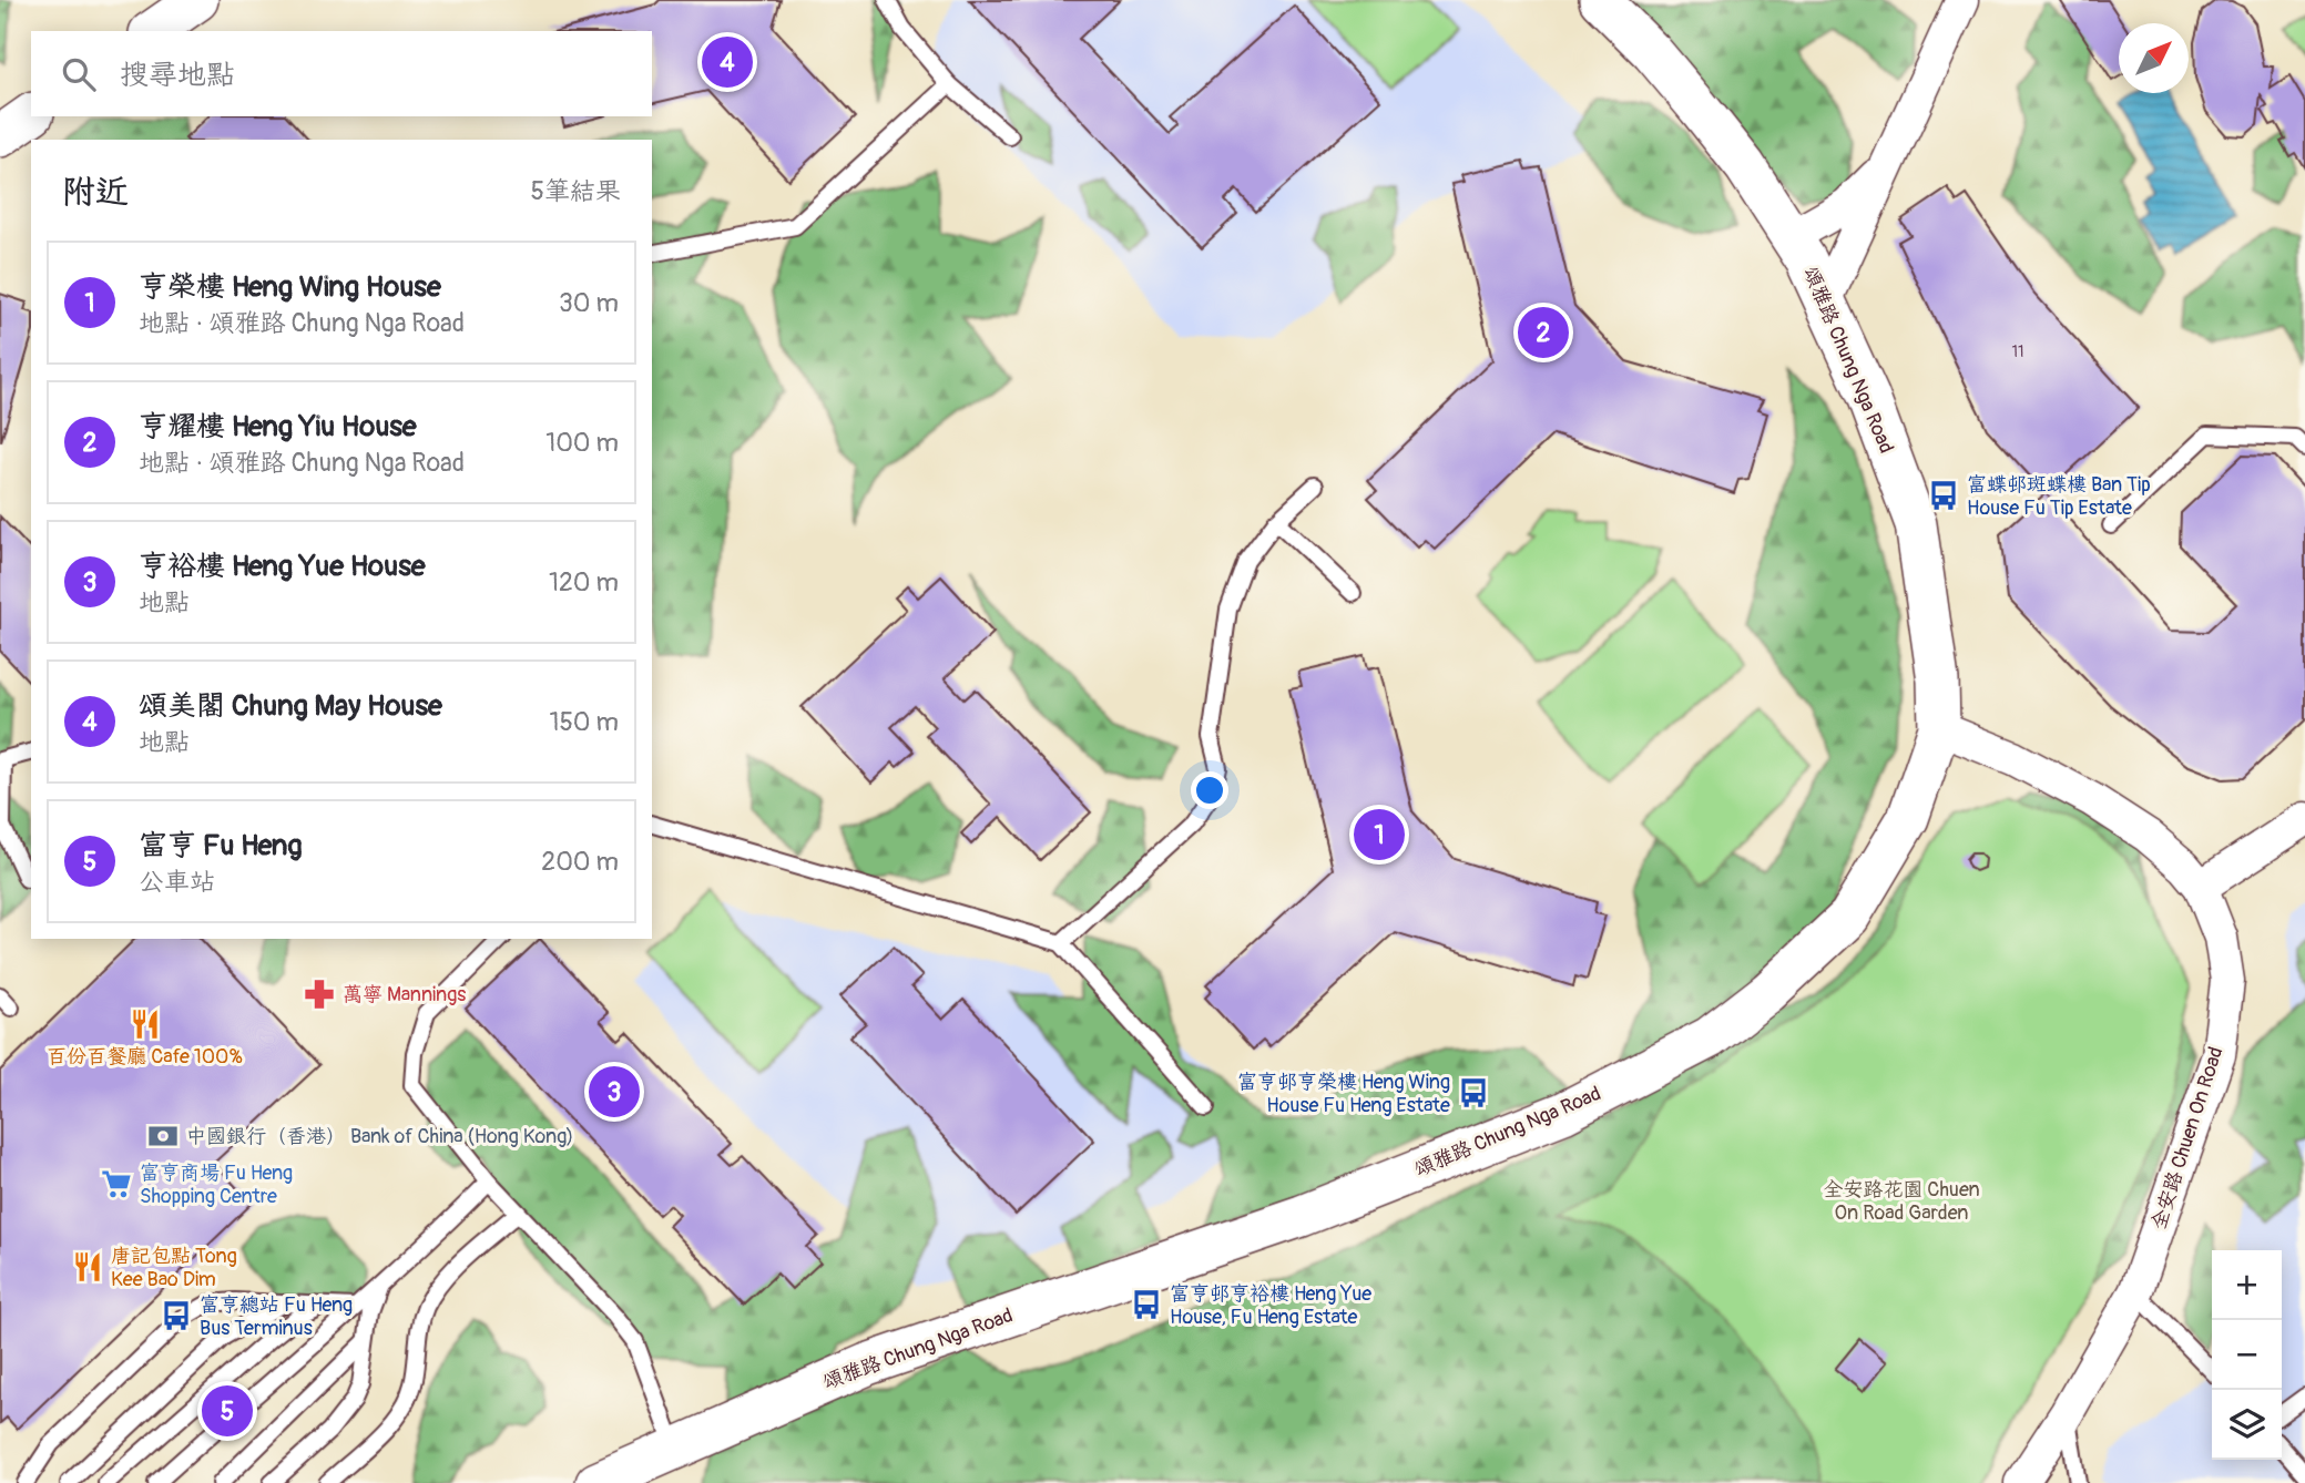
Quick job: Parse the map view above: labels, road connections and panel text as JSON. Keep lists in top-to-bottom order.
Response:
{
  "streets": {
    "street": ["頌雅路 Chung Nga Road", "全安路 Chuen On Road"]
  },
  "crossings": [
    ["頌雅路 Chung Nga Road", "全安路 Chuen On Road"]
  ],
  "parks": ["全安路花園 Chuen On Road Garden"],
  "places": {
    "bus stop": [
      "富蝶邨斑蝶樓 Ban Tip House Fu Tip Estate",
      "富亨邨亨榮樓 Heng Wing House Fu Heng Estate",
      "富亨邨亨裕樓 Heng Yue House, Fu Heng Estate",
      "富亨總站 Fu Heng Bus Terminus"
    ],
    "pharmacy": ["萬寧 Mannings"],
    "restaurant": ["百份百餐廳 Cafe 100%", "唐記包點 Tong Kee Bao Dim"],
    "bank": ["中國銀行（香港） Bank of China (Hong Kong)"],
    "supermarket": ["富亨商場 Fu Heng Shopping Centre"]
  },
  "house_numbers": ["11"],
  "north": "top right",
  "page": {
    "search": "搜尋地點",
    "pins": [
      "4",
      "2",
      "1",
      "3",
      "5"
    ],
    "heading": ["附近", "5筆結果"],
    "list": [
      {
        "mark": "1",
        "name": "亨榮樓 Heng Wing House",
        "note": "地點 · 頌雅路 Chung Nga Road",
        "value": "30 m"
      },
      {
        "mark": "2",
        "name": "亨耀樓 Heng Yiu House",
        "note": "地點 · 頌雅路 Chung Nga Road",
        "value": "100 m"
      },
      {
        "mark": "3",
        "name": "亨裕樓 Heng Yue House",
        "note": "地點",
        "value": "120 m"
      },
      {
        "mark": "4",
        "name": "頌美閣 Chung May House",
        "note": "地點",
        "value": "150 m"
      },
      {
        "mark": "5",
        "name": "富亨 Fu Heng",
        "note": "公車站",
        "value": "200 m"
      }
    ],
    "map_buttons": ["+", "−"]
  }
}
